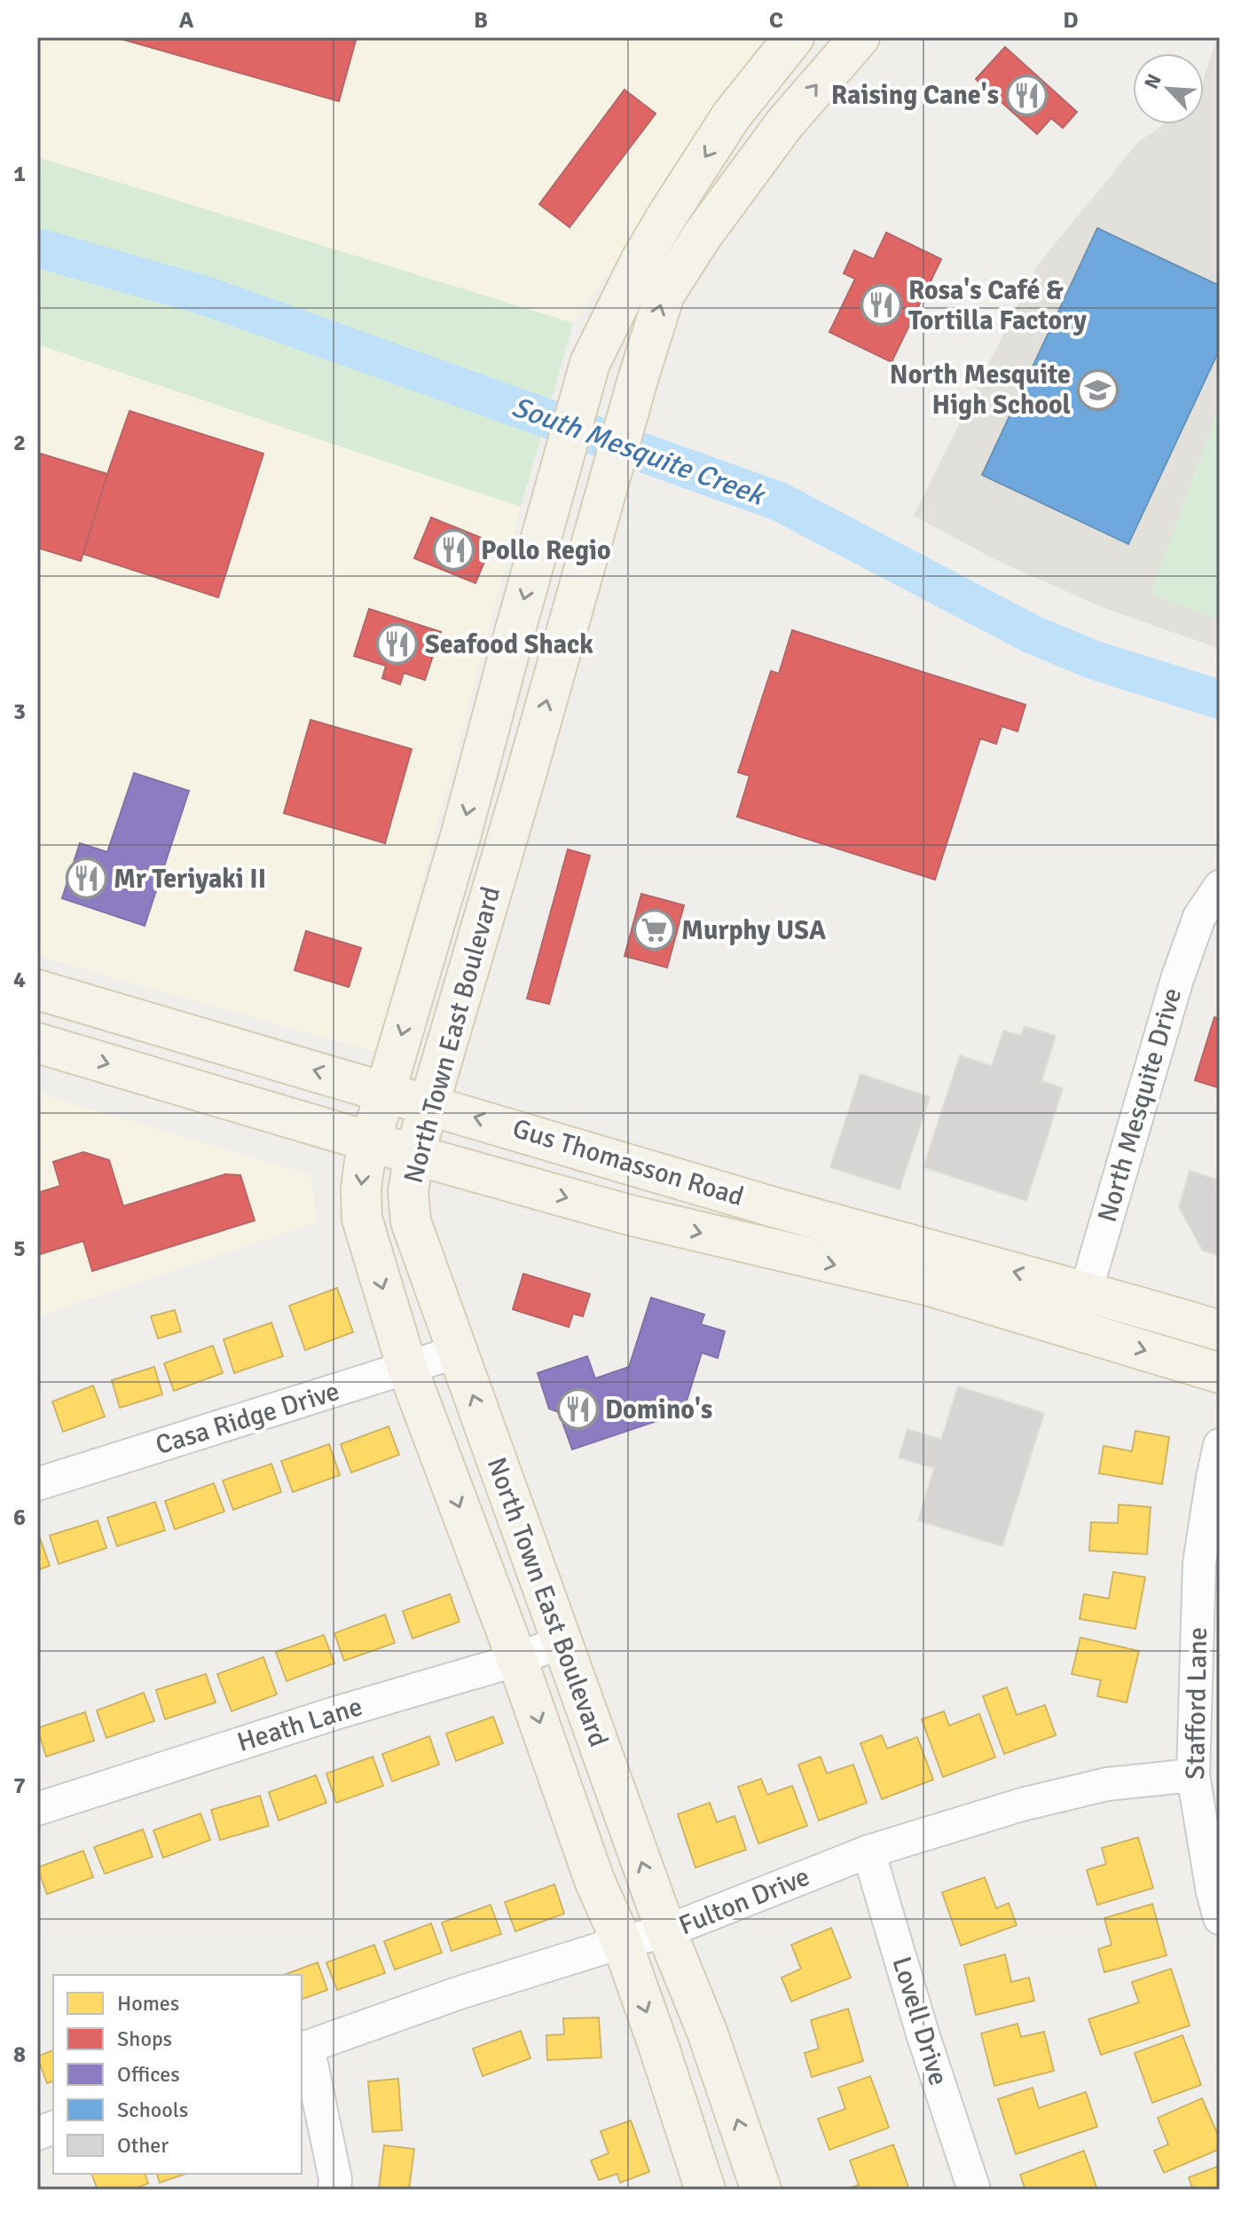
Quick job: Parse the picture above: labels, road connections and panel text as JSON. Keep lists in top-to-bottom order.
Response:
{
  "streets": {
    "main road": ["North Town East Boulevard", "Gus Thomasson Road"],
    "street": [
      "North Mesquite Drive",
      "Casa Ridge Drive",
      "Stafford Lane",
      "Heath Lane",
      "Fulton Drive",
      "Lovell Drive"
    ]
  },
  "crossings": [
    ["North Town East Boulevard", "Gus Thomasson Road"],
    ["North Town East Boulevard", "Casa Ridge Drive"],
    ["North Town East Boulevard", "Heath Lane"],
    ["North Town East Boulevard", "Fulton Drive"],
    ["North Mesquite Drive", "Gus Thomasson Road"],
    ["Stafford Lane", "Fulton Drive"],
    ["Fulton Drive", "Lovell Drive"]
  ],
  "water": ["South Mesquite Creek"],
  "places": {
    "restaurant": [
      "Raising Cane's",
      "Rosa's Café & Tortilla Factory",
      "Pollo Regio",
      "Seafood Shack",
      "Mr Teriyaki II",
      "Domino's"
    ],
    "school or university": ["North Mesquite High School"],
    "supermarket": ["Murphy USA"]
  },
  "legend": [
    "Homes",
    "Shops",
    "Offices",
    "Schools",
    "Other"
  ],
  "north": "top left",
  "grid": {
    "columns": [
      "A",
      "B",
      "C",
      "D"
    ],
    "rows": [
      "1",
      "2",
      "3",
      "4",
      "5",
      "6",
      "7",
      "8"
    ]
  }
}
